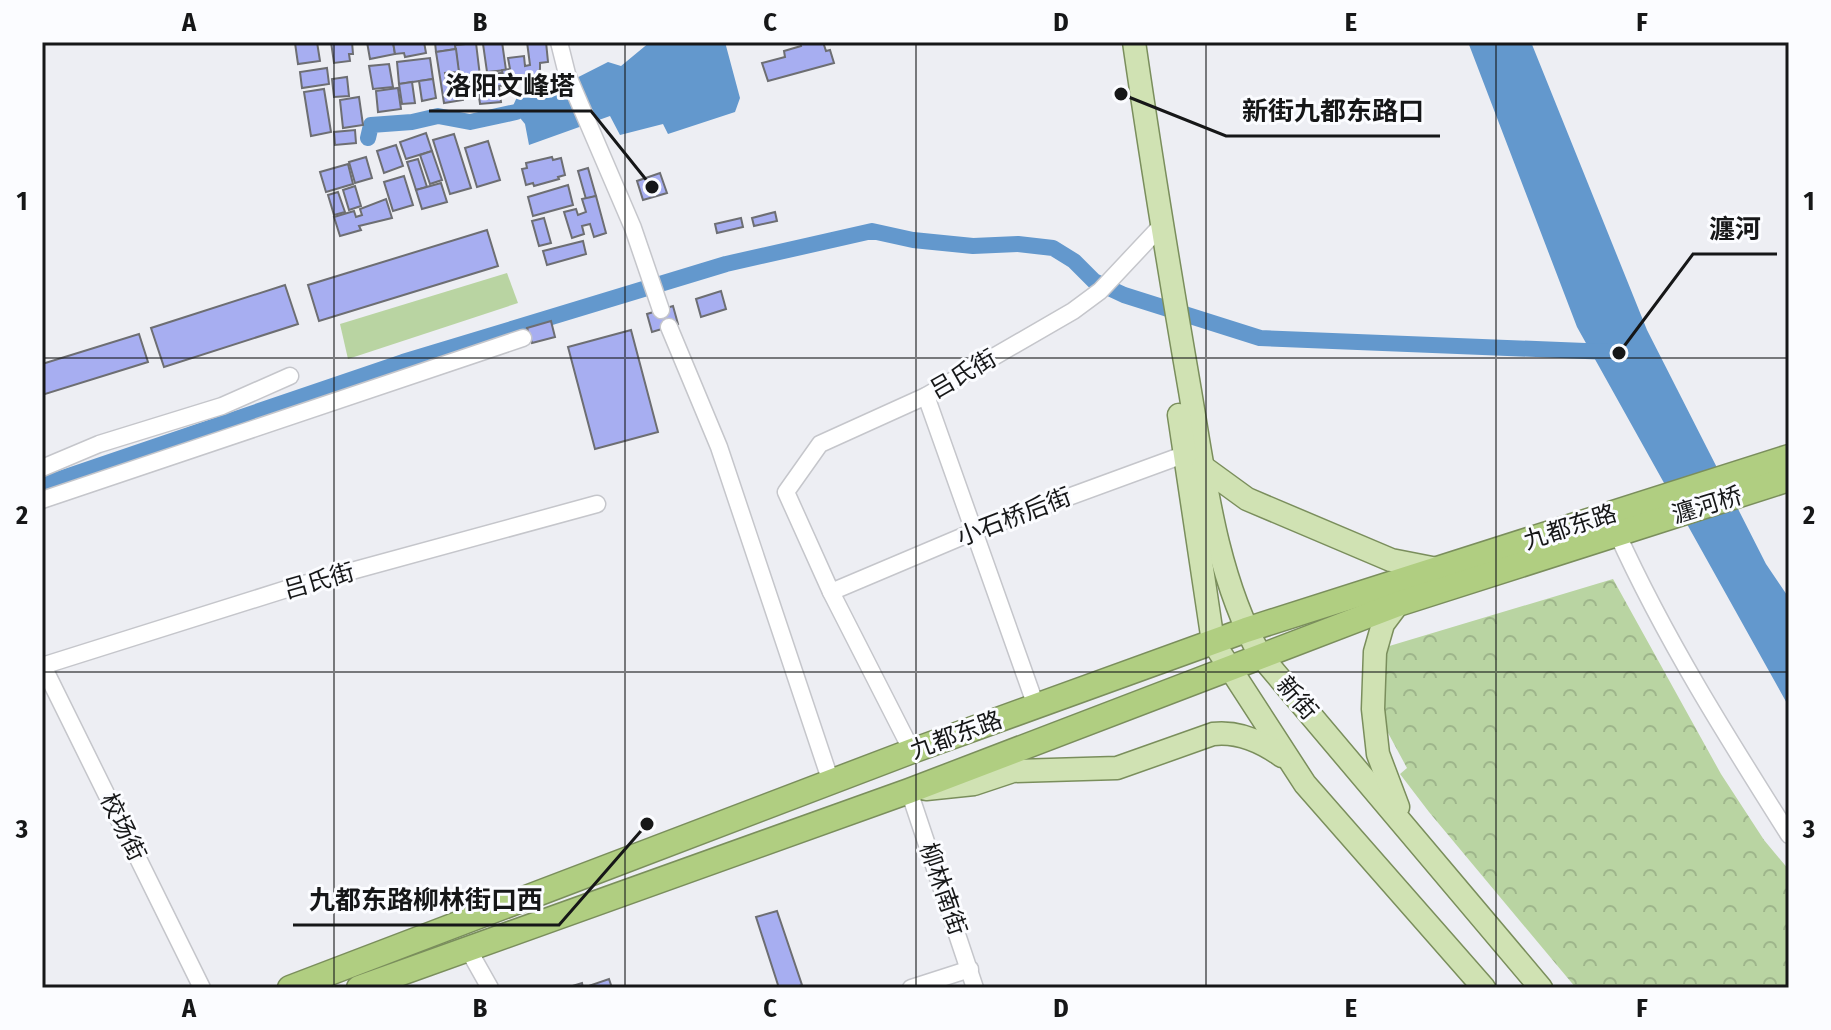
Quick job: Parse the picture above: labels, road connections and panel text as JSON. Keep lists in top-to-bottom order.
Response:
{
  "streets": {
    "highway": ["瀍河桥", "九都东路"],
    "main road": ["新街"],
    "street": [
      "吕氏街",
      "小石桥后街",
      "校场街",
      "柳林南街"
    ]
  },
  "crossings": [
    ["吕氏街", "小石桥后街"],
    ["吕氏街", "新街"],
    ["吕氏街", "校场街"],
    ["瀍河桥", "九都东路"],
    ["小石桥后街", "新街"],
    ["九都东路", "新街"],
    ["九都东路", "柳林南街"]
  ],
  "places": [
    "新街九都东路口",
    "洛阳文峰塔",
    "瀍河",
    "九都东路柳林街口西"
  ],
  "grid": {
    "columns": [
      "A",
      "B",
      "C",
      "D",
      "E",
      "F"
    ],
    "rows": ["1", "2", "3"]
  }
}
